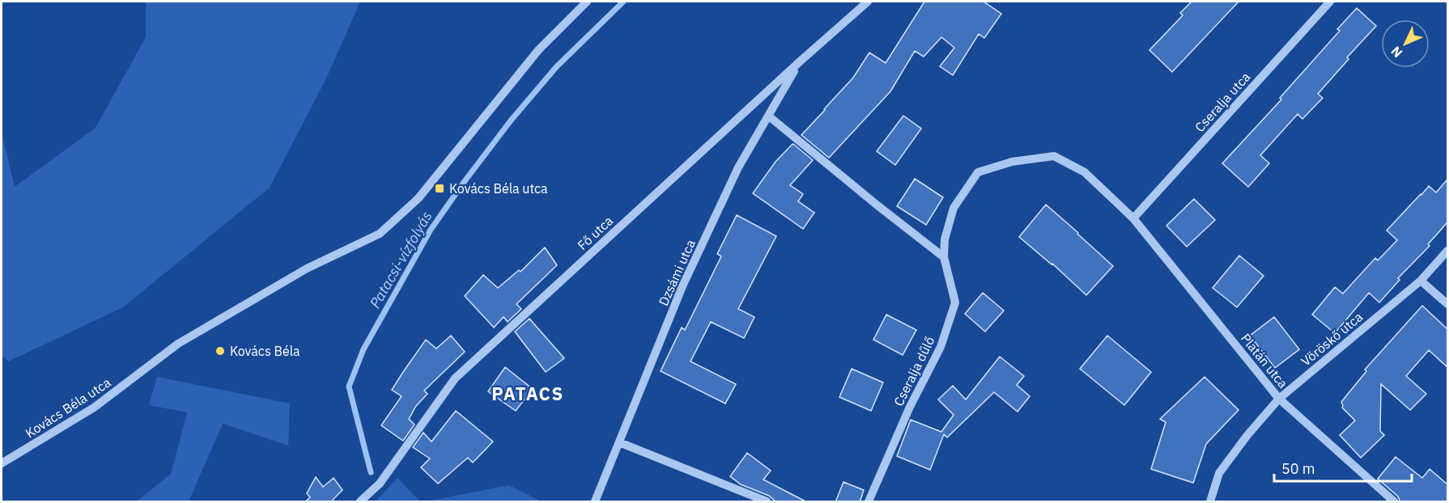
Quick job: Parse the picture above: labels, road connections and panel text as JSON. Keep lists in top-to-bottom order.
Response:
{
  "streets": {
    "street": [
      "Cseralja utca",
      "Fő utca",
      "Dzsámi utca",
      "Vöröskő utca",
      "Platán utca",
      "Cseralja dűlő",
      "Kovács Béla utca"
    ]
  },
  "crossings": [
    ["Cseralja utca", "Platán utca"],
    ["Cseralja utca", "Cseralja dűlő"],
    ["Fő utca", "Dzsámi utca"],
    ["Vöröskő utca", "Platán utca"],
    ["Platán utca", "Cseralja dűlő"]
  ],
  "districts": ["PATACS"],
  "water": ["Patacsi-vízfolyás"],
  "places": {
    "transit": ["Kovács Béla utca"],
    "other": ["Kovács Béla"]
  },
  "scale_bar": "50 m",
  "north": "bottom left"
}
